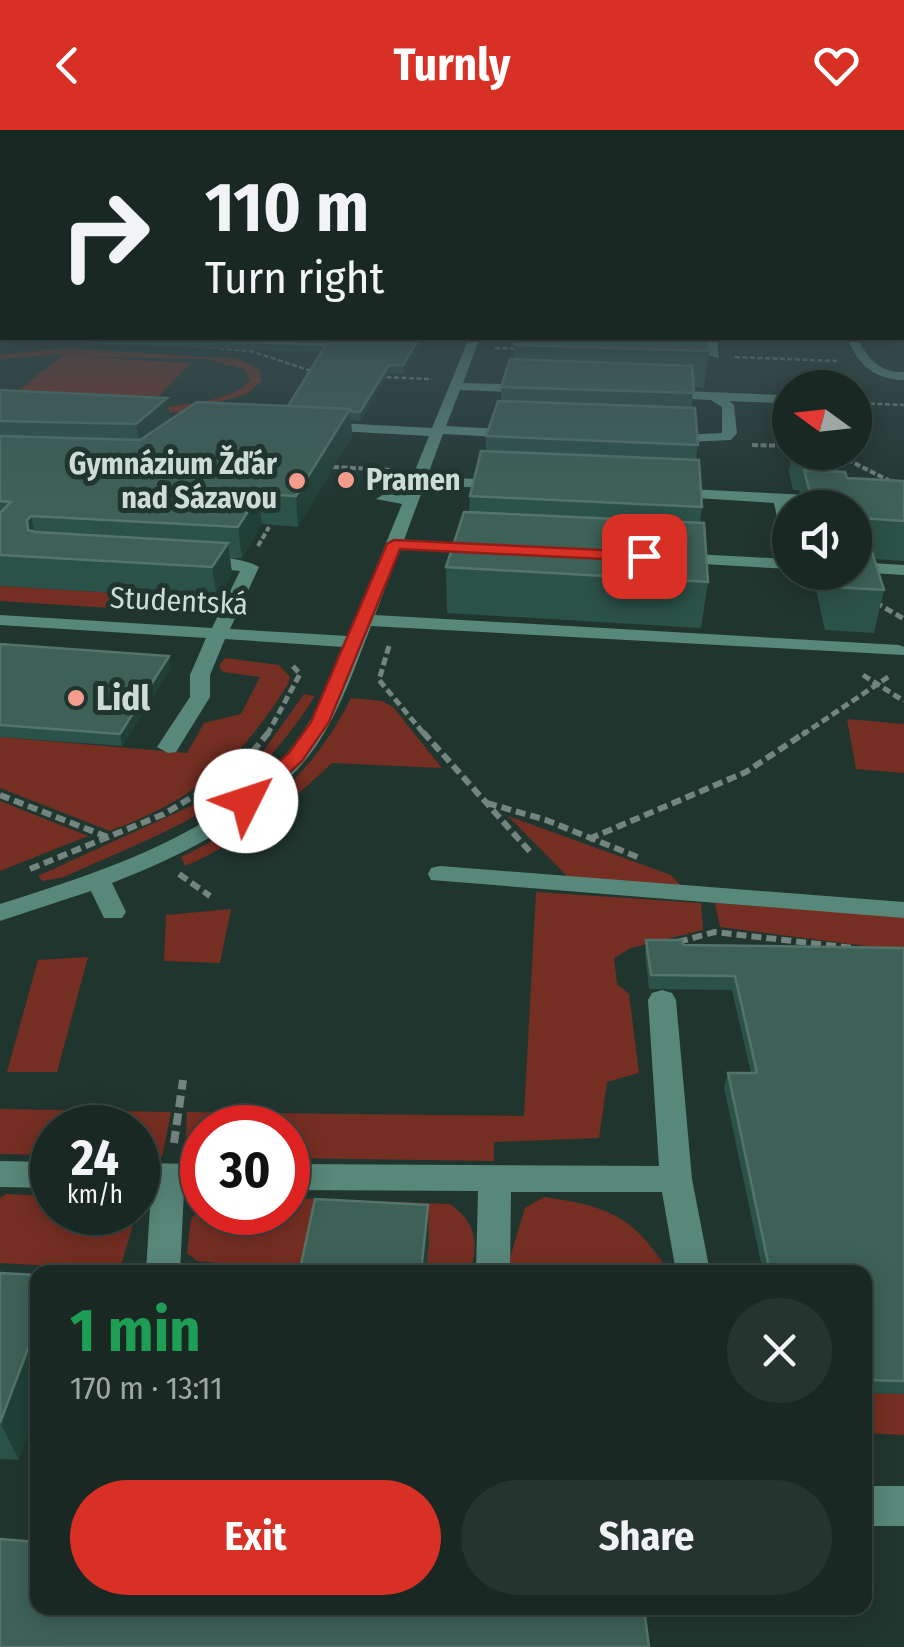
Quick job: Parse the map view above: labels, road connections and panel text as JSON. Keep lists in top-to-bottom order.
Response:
{
  "streets": {
    "street": ["Studentská"]
  },
  "places": ["Pramen", "Gymnázium Žďár nad Sázavou", "Lidl"],
  "north": "left",
  "page": {
    "header": "Turnly",
    "turn": ["110 m", "Turn right"],
    "speed": "24 km/h",
    "limit": "30",
    "heading": ["1 min", "170 m · 13:11"],
    "buttons": ["Exit", "Share"]
  }
}
